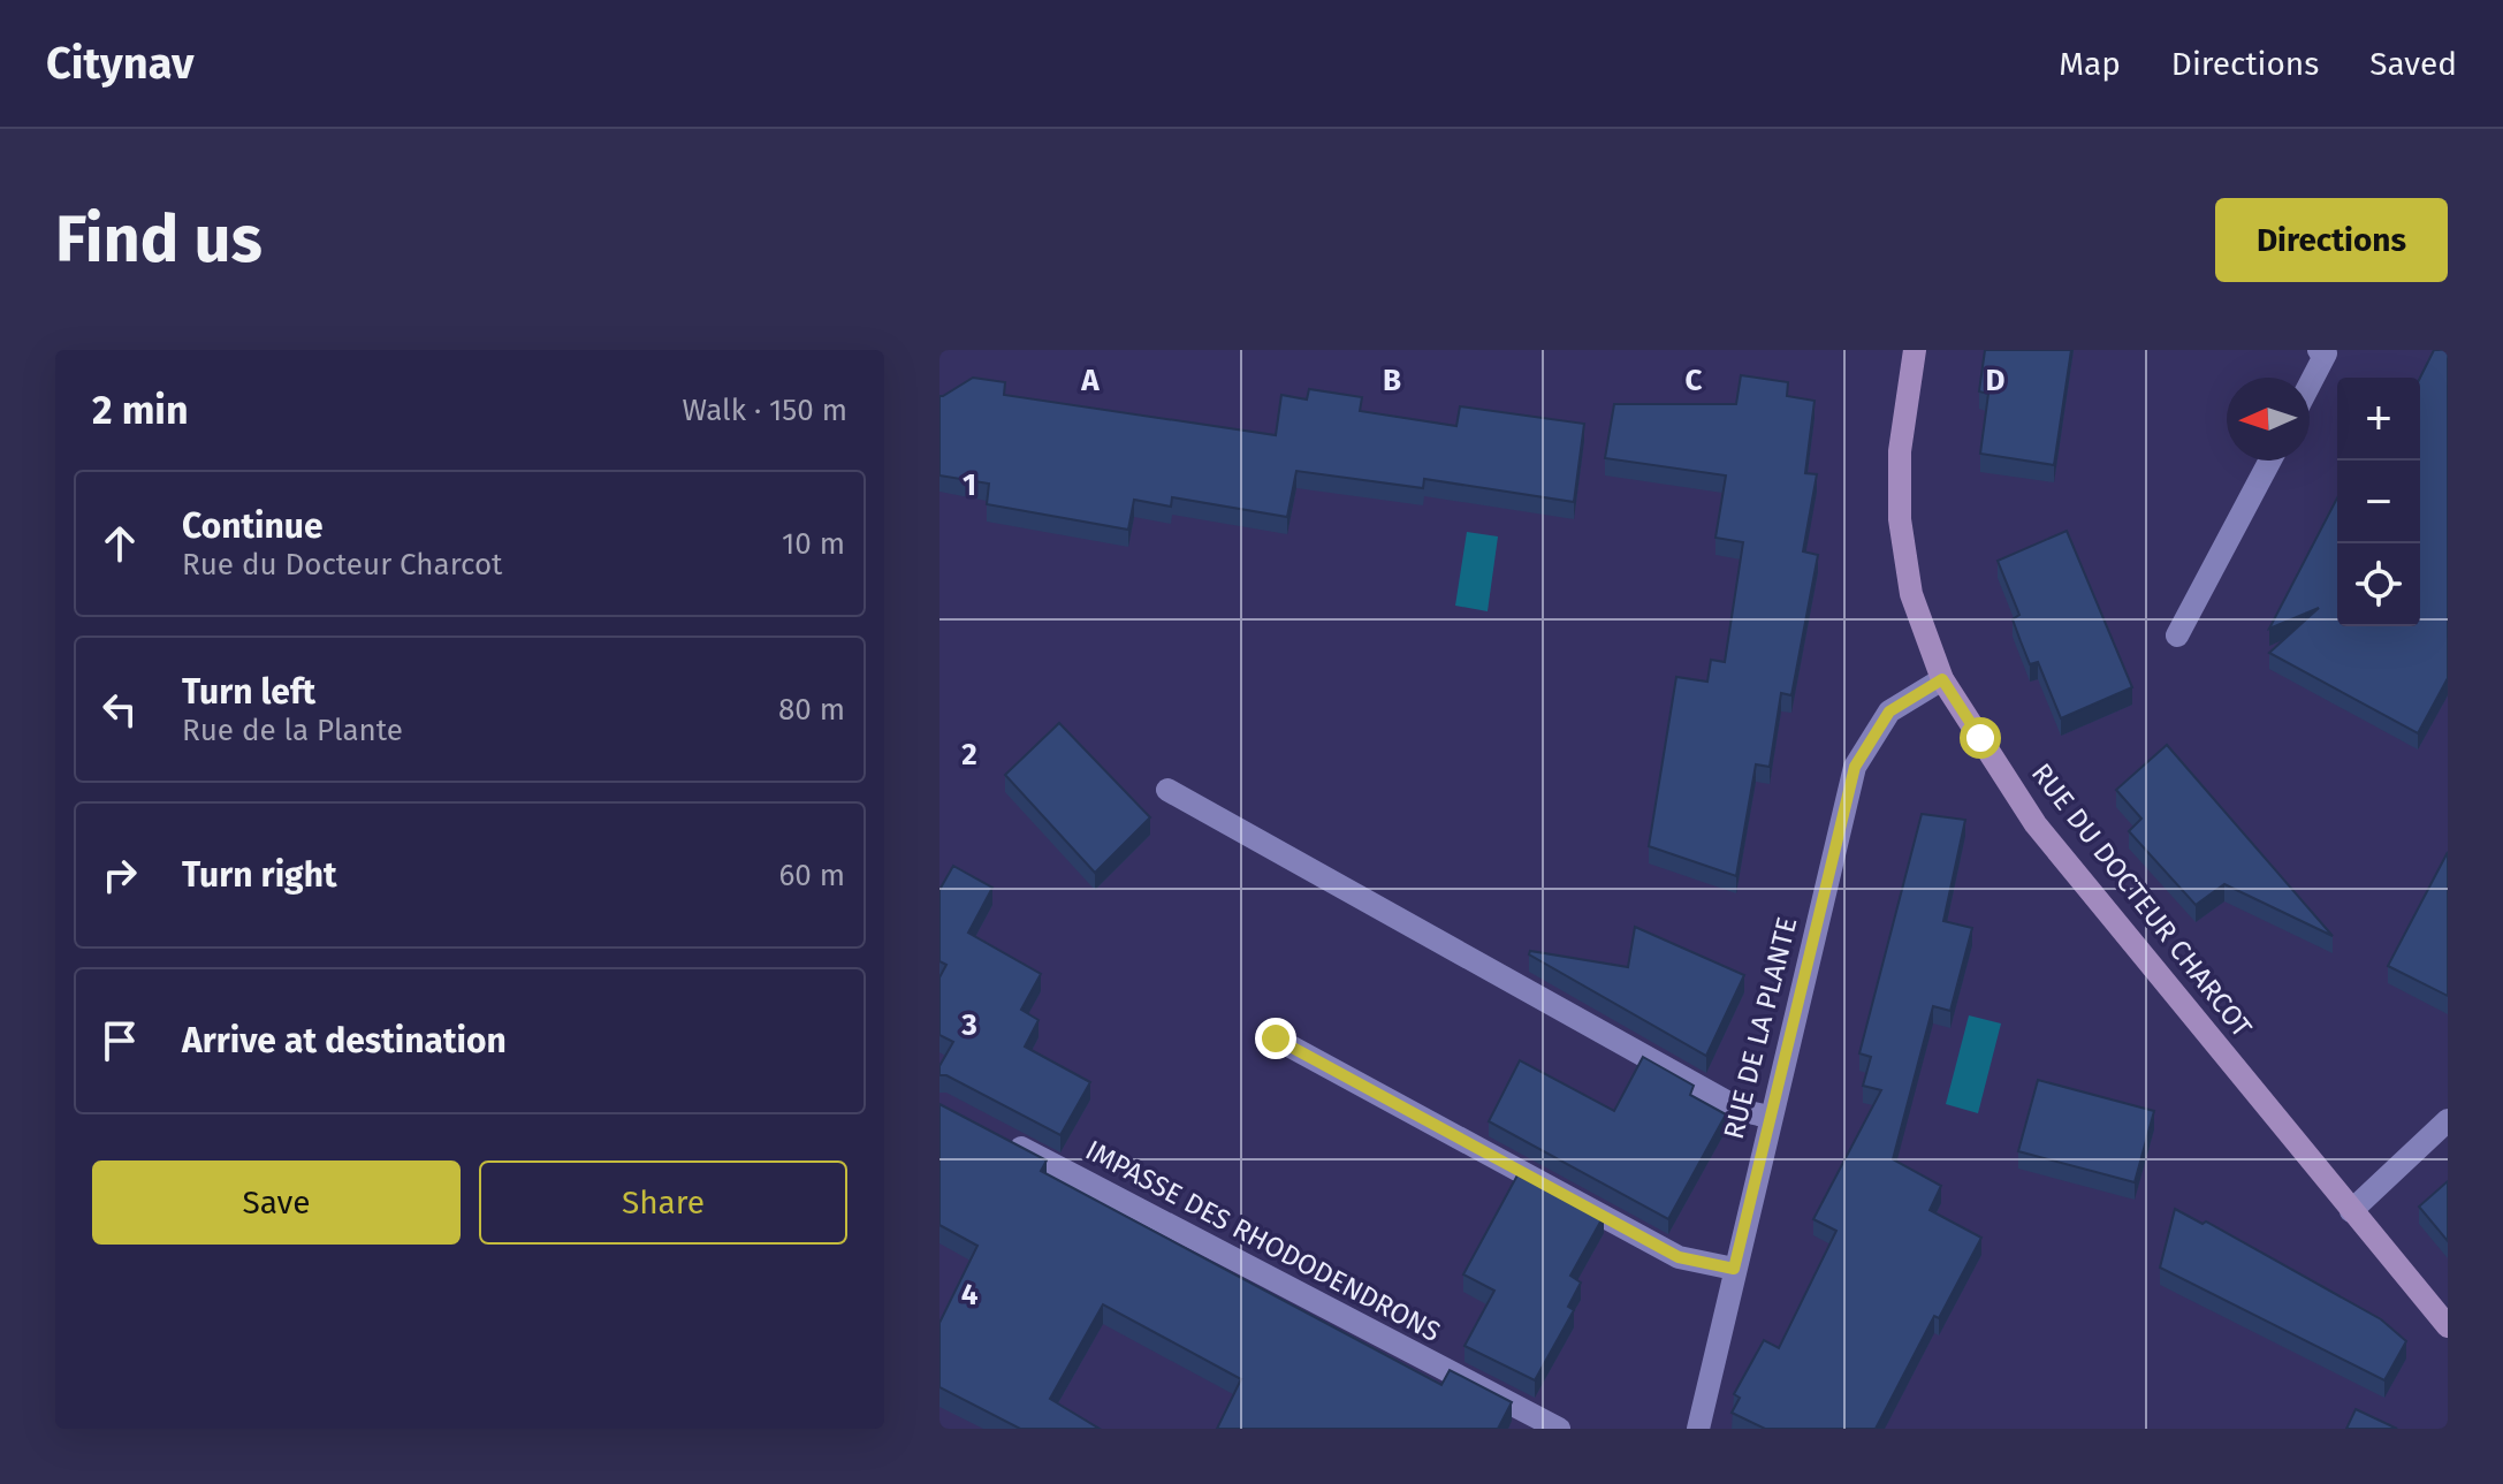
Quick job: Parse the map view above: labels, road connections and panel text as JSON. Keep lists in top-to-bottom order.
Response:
{
  "streets": {
    "street": ["RUE DU DOCTEUR CHARCOT", "RUE DE LA PLANTE", "IMPASSE DES RHODODENDRONS"]
  },
  "crossings": [
    ["RUE DU DOCTEUR CHARCOT", "RUE DE LA PLANTE"]
  ],
  "north": "left",
  "page": {
    "header": "Citynav",
    "nav": ["Map", "Directions", "Saved"],
    "buttons": [
      "Directions",
      ["Save", "Share"]
    ],
    "title": "Find us",
    "heading": ["2 min", "Walk · 150 m"],
    "map_buttons": ["+", "−"],
    "list": [
      ["Continue", "Rue du Docteur Charcot", "10 m"],
      ["Turn left", "Rue de la Plante", "80 m"],
      ["Turn right", "60 m"],
      "Arrive at destination"
    ]
  },
  "grid": {
    "columns": [
      "A",
      "B",
      "C",
      "D"
    ],
    "rows": [
      "1",
      "2",
      "3",
      "4"
    ]
  }
}
